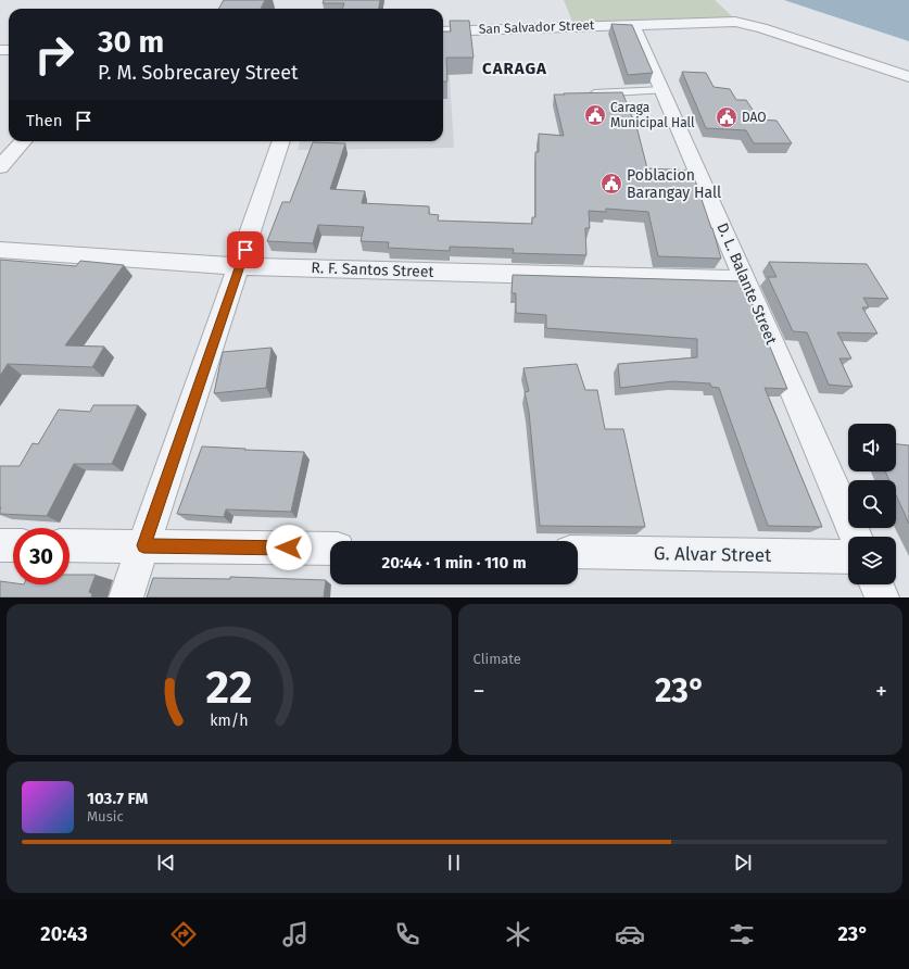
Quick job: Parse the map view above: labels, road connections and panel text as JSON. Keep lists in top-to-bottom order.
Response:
{
  "streets": {
    "street": [
      "San Salvador Street",
      "R. F. Santos Street",
      "D. L. Balante Street",
      "G. Alvar Street"
    ]
  },
  "crossings": [
    ["San Salvador Street", "D. L. Balante Street"],
    ["R. F. Santos Street", "D. L. Balante Street"]
  ],
  "districts": ["CARAGA"],
  "places": {
    "public building": ["Caraga Municipal Hall", "DAO", "Poblacion Barangay Hall"]
  },
  "page": {
    "turn": ["30 m", "P. M. Sobrecarey Street"],
    "then": "Then",
    "limit": "30",
    "trip": "20:44 · 1 min · 110 m",
    "tile": "Climate",
    "heat": ["−", "23°", "+"],
    "song": ["103.7 FM", "Music"],
    "tabs": ["20:43", "23°"],
    "gauge": ["22", "km/h"]
  }
}
